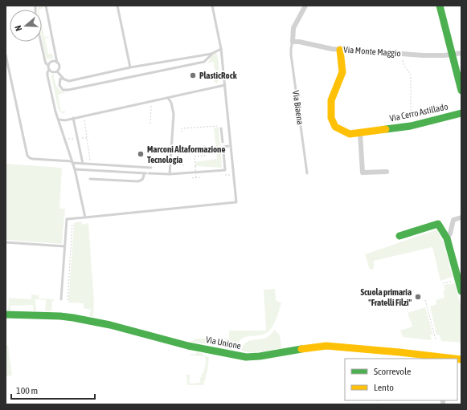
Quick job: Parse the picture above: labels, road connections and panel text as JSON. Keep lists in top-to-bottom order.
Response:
{
  "streets": {
    "street": ["Via Monte Maggio", "Via Cerro Astillado", "Via Unione"],
    "lane": ["Via Biaena"]
  },
  "crossings": [
    ["Via Monte Maggio", "Via Biaena"],
    ["Via Monte Maggio", "Via Cerro Astillado"]
  ],
  "places": ["PlasticRock", "Marconi Altaformazione Tecnologia", "Scuola primaria \"Fratelli Filzi\""],
  "legend": ["Scorrevole", "Lento"],
  "scale_bar": "100 m",
  "north": "left"
}
